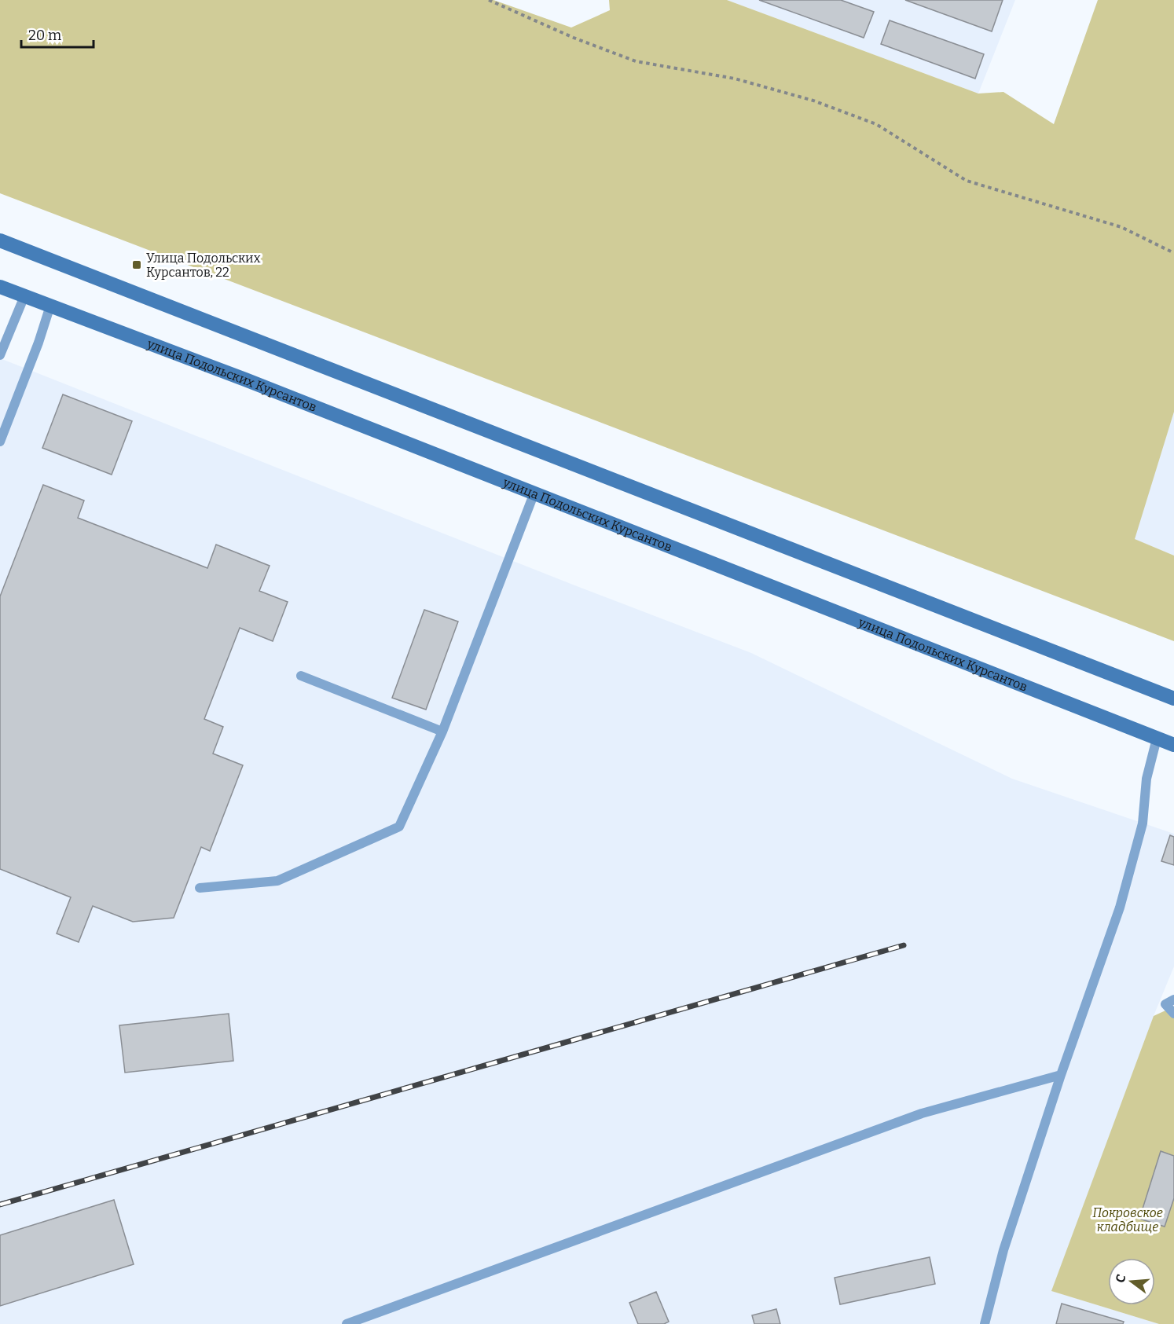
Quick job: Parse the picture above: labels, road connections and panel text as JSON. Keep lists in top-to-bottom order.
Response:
{
  "streets": {
    "main road": ["улица Подольских Курсантов"]
  },
  "parks": ["Покровское кладбище"],
  "places": {
    "transit": ["Улица Подольских Курсантов, 22"]
  },
  "scale_bar": "20 m",
  "north": "left"
}
